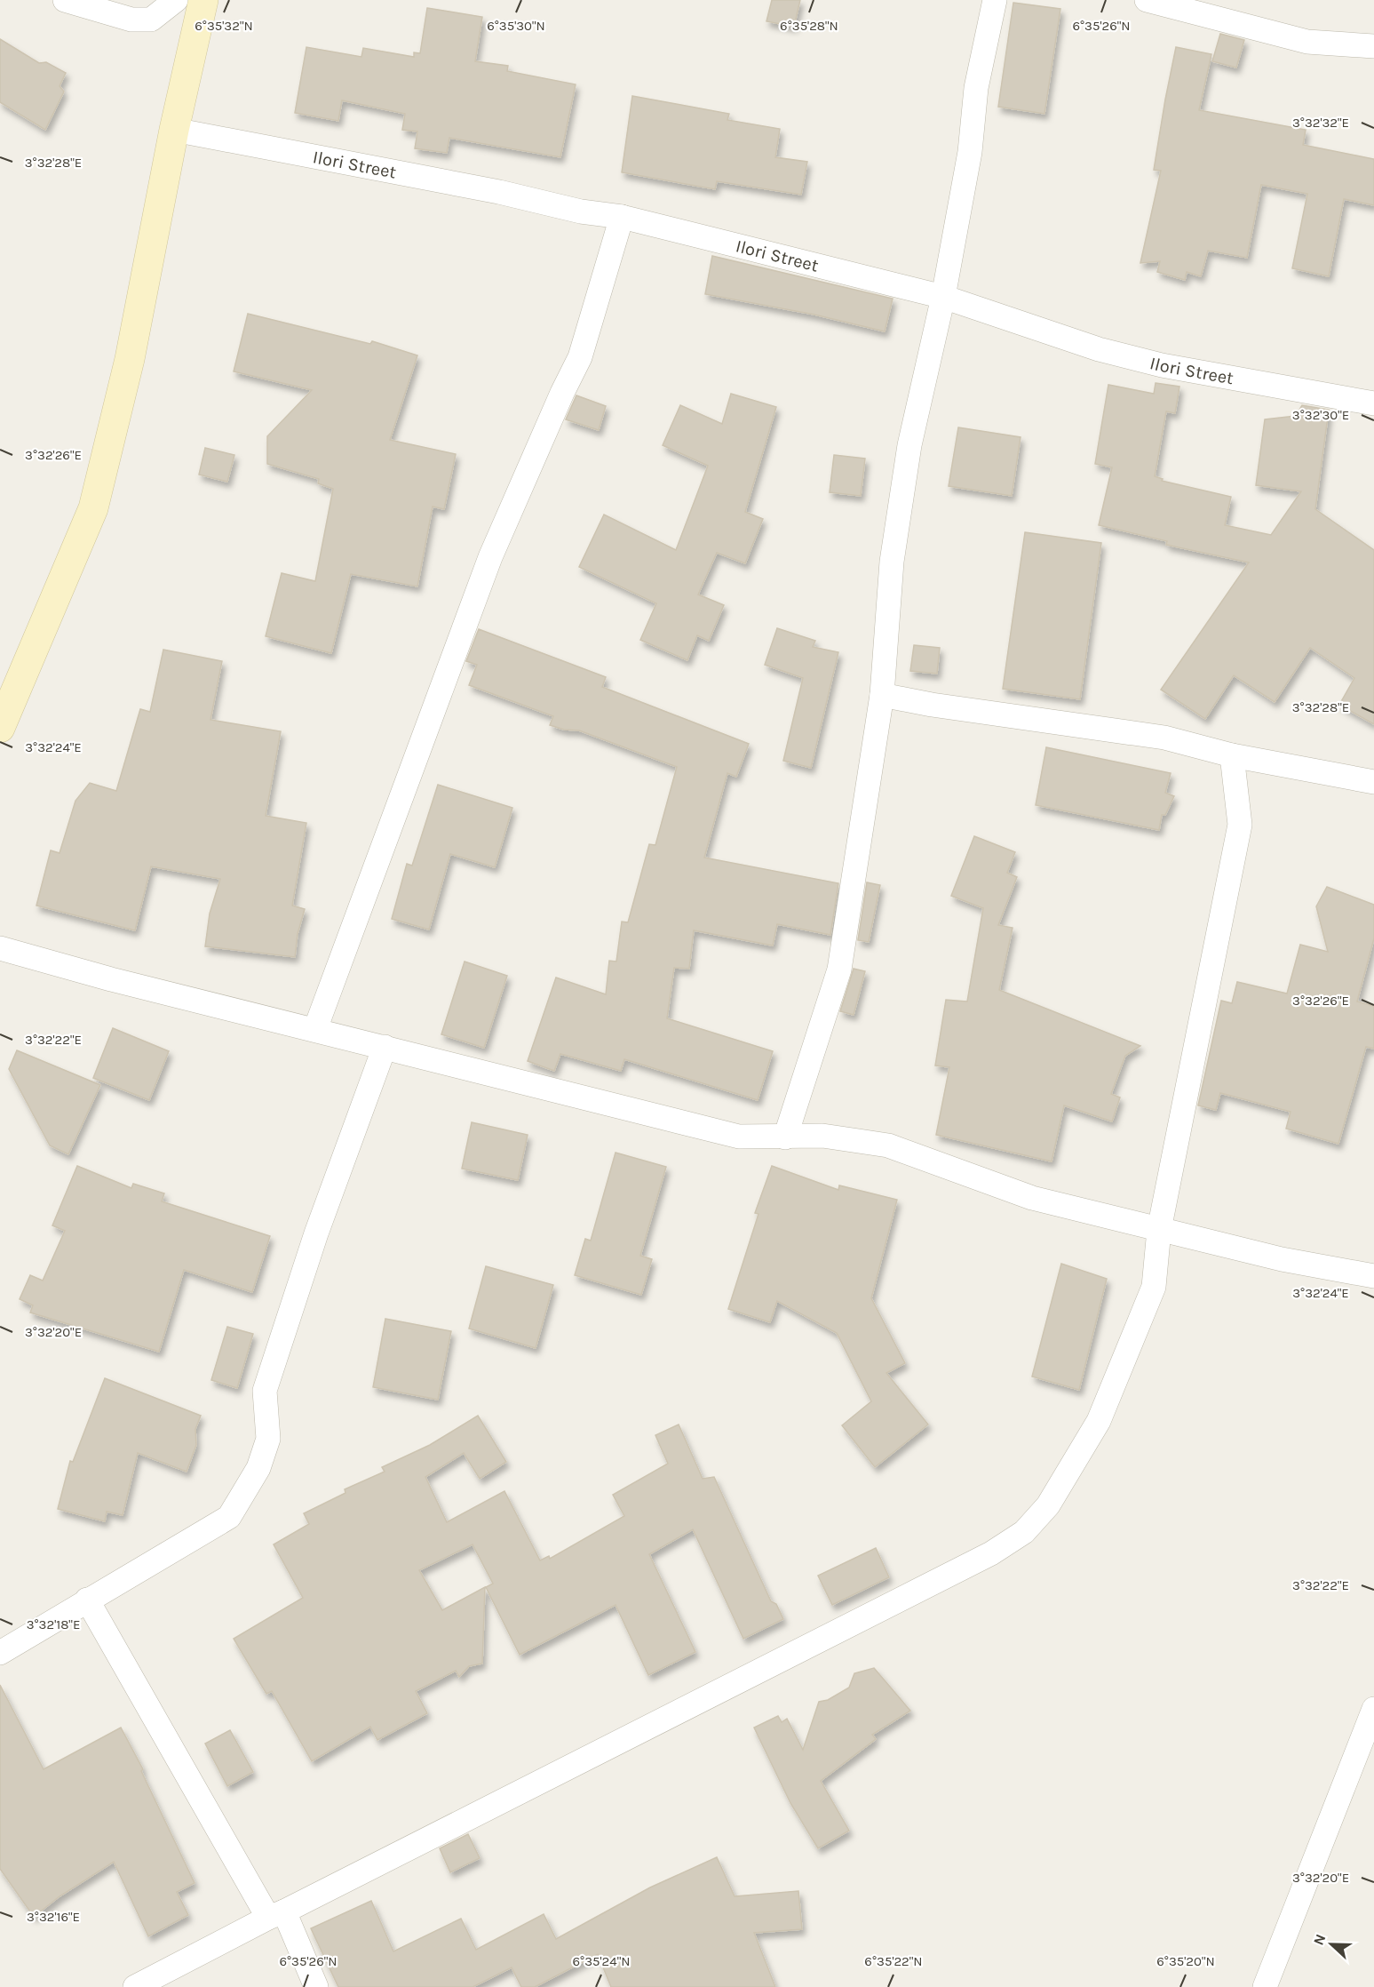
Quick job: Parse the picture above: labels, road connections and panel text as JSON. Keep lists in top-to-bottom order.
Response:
{
  "streets": {
    "street": ["Ilori Street"]
  },
  "north": "left",
  "coordinates": [
    "6°35'28\"N",
    "6°35'26\"N",
    "6°35'32\"N",
    "6°35'30\"N",
    "3°32'32\"E",
    "3°32'28\"E",
    "3°32'30\"E",
    "3°32'26\"E",
    "3°32'24\"E",
    "3°32'22\"E",
    "3°32'20\"E",
    "3°32'18\"E",
    "3°32'16\"E",
    "6°35'24\"N",
    "6°35'22\"N",
    "6°35'20\"N"
  ]
}
